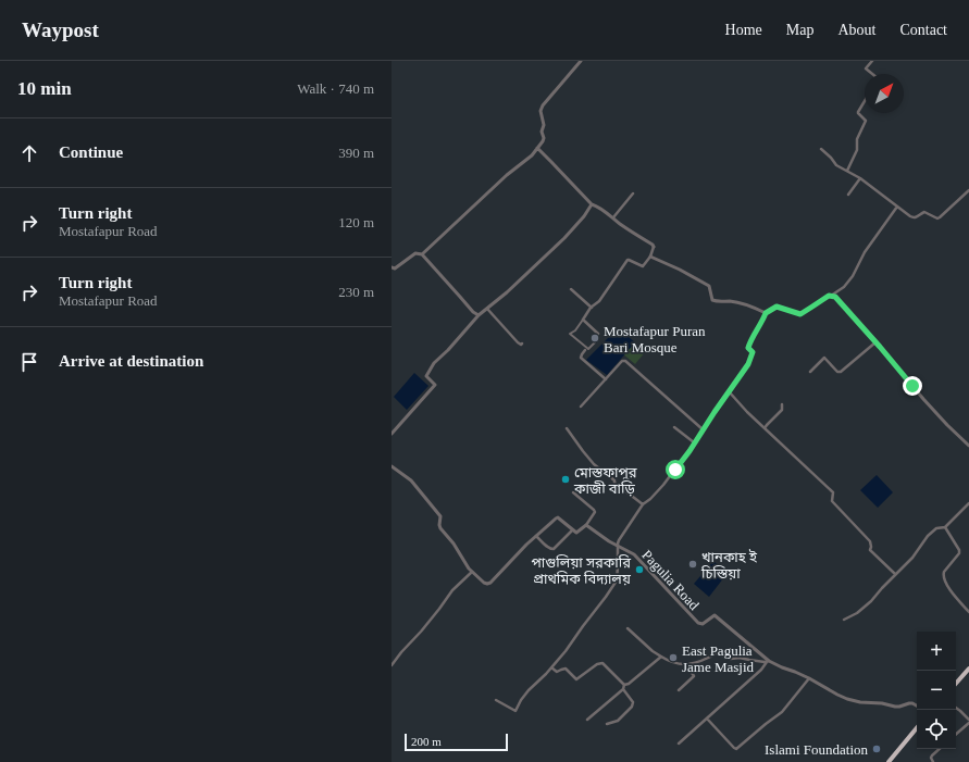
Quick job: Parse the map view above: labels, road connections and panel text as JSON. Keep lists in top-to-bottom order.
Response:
{
  "streets": {
    "street": ["Pagulia Road"]
  },
  "places": [
    "Mostafapur Puran Bari Mosque",
    "মোস্তফাপুর কাজী বাড়ি",
    "খানকাহ ই চিস্তিয়া",
    "পাগুলিয়া সরকারি প্রাথমিক বিদ্যালয়",
    "East Pagulia Jame Masjid",
    "Islami Foundation"
  ],
  "scale_bar": "200 m",
  "north": "top right",
  "page": {
    "header": "Waypost",
    "nav": [
      "Home",
      "Map",
      "About",
      "Contact"
    ],
    "heading": ["10 min", "Walk · 740 m"],
    "list": [
      ["Continue", "390 m"],
      ["Turn right", "Mostafapur Road", "120 m"],
      ["Turn right", "Mostafapur Road", "230 m"],
      "Arrive at destination"
    ],
    "map_buttons": ["+", "−"],
    "scale": "200 m"
  }
}
